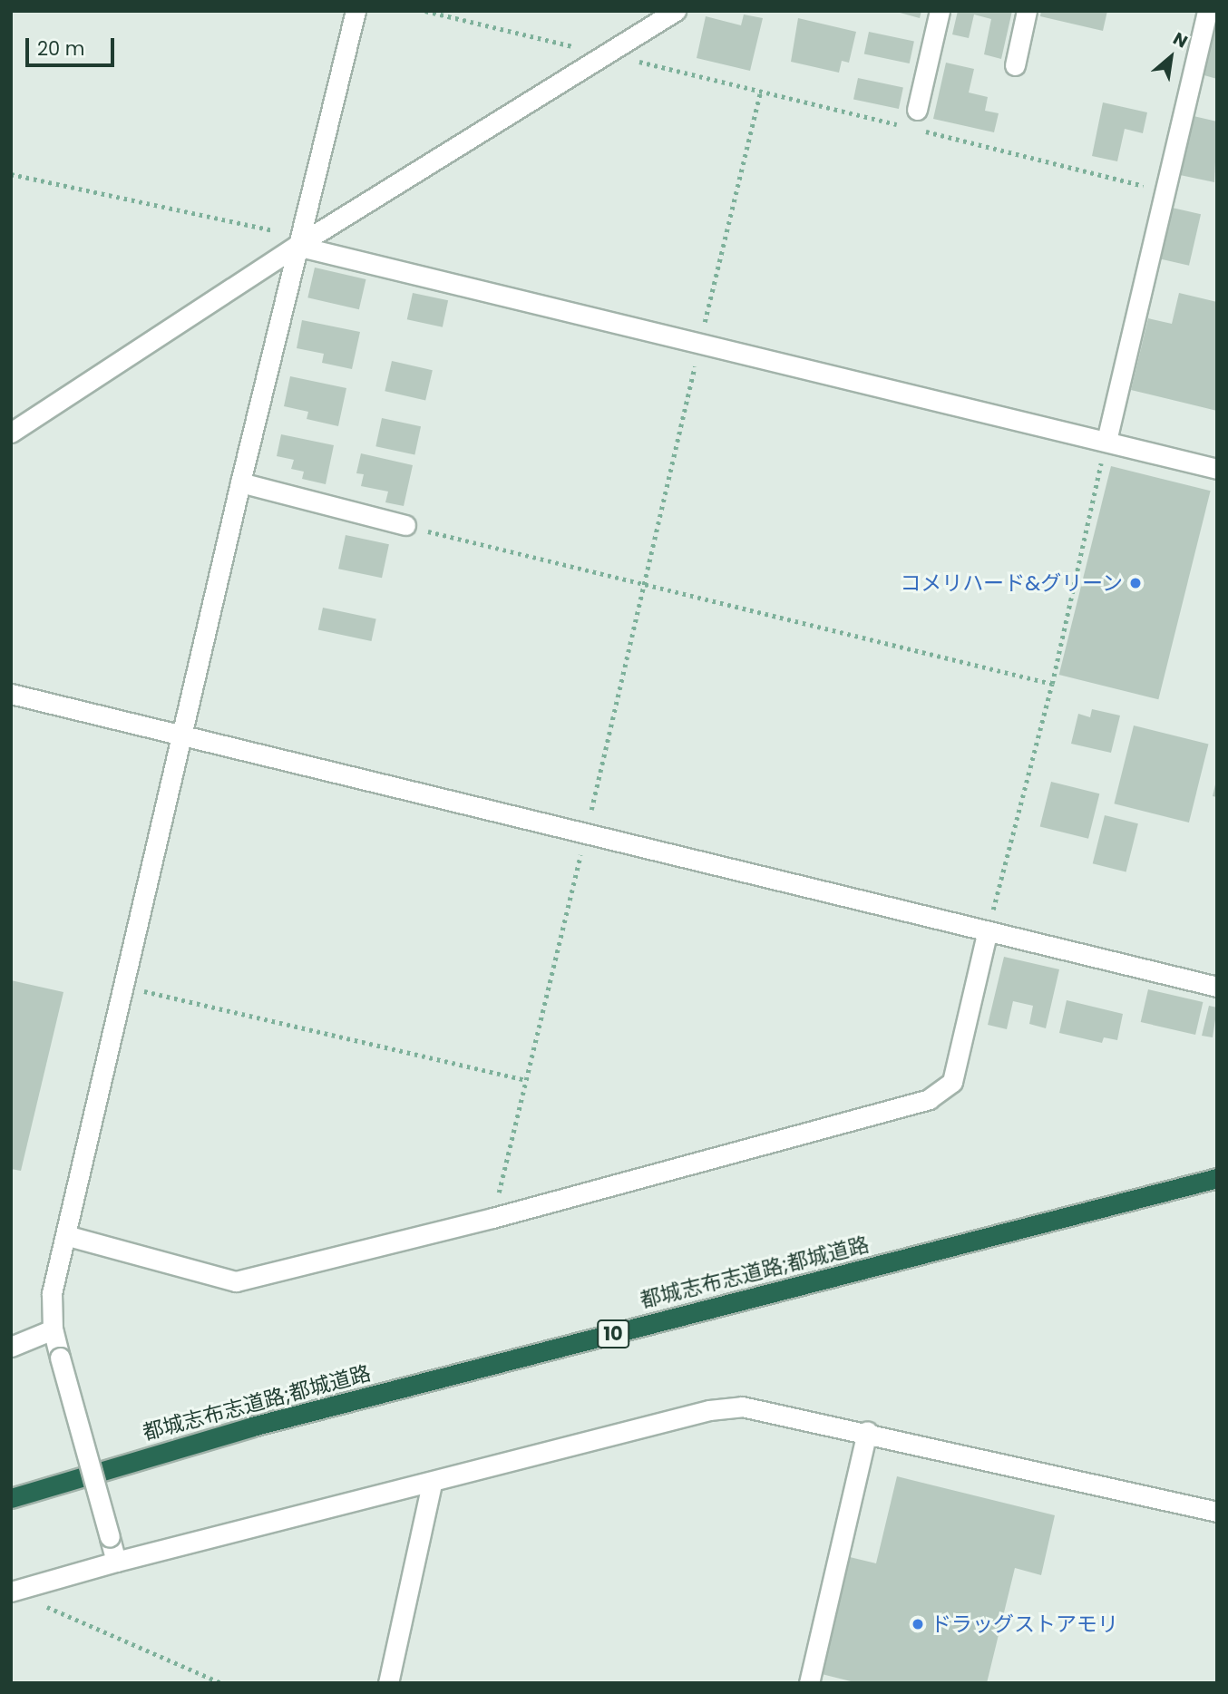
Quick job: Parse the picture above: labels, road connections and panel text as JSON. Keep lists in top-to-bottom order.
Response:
{
  "streets": {
    "highway": ["都城志布志道路;都城道路", "10"]
  },
  "places": ["コメリハード&グリーン", "ドラッグストアモリ"],
  "scale_bar": "20 m",
  "north": "top right"
}
